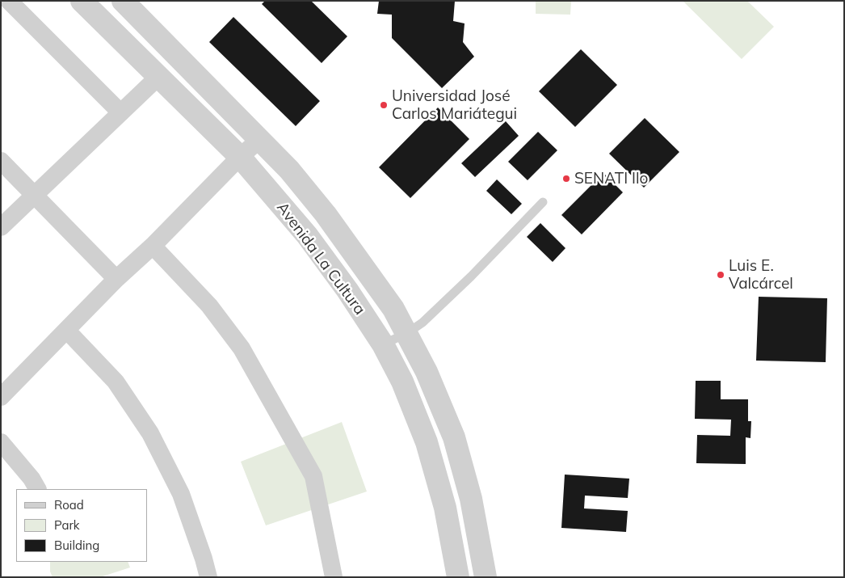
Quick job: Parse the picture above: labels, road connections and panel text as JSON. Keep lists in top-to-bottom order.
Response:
{
  "streets": {
    "street": ["Avenida La Cultura"]
  },
  "places": ["Universidad José Carlos Mariátegui", "SENATI Ilo", "Luis E. Valcárcel"],
  "legend": ["Road", "Park", "Building"]
}
